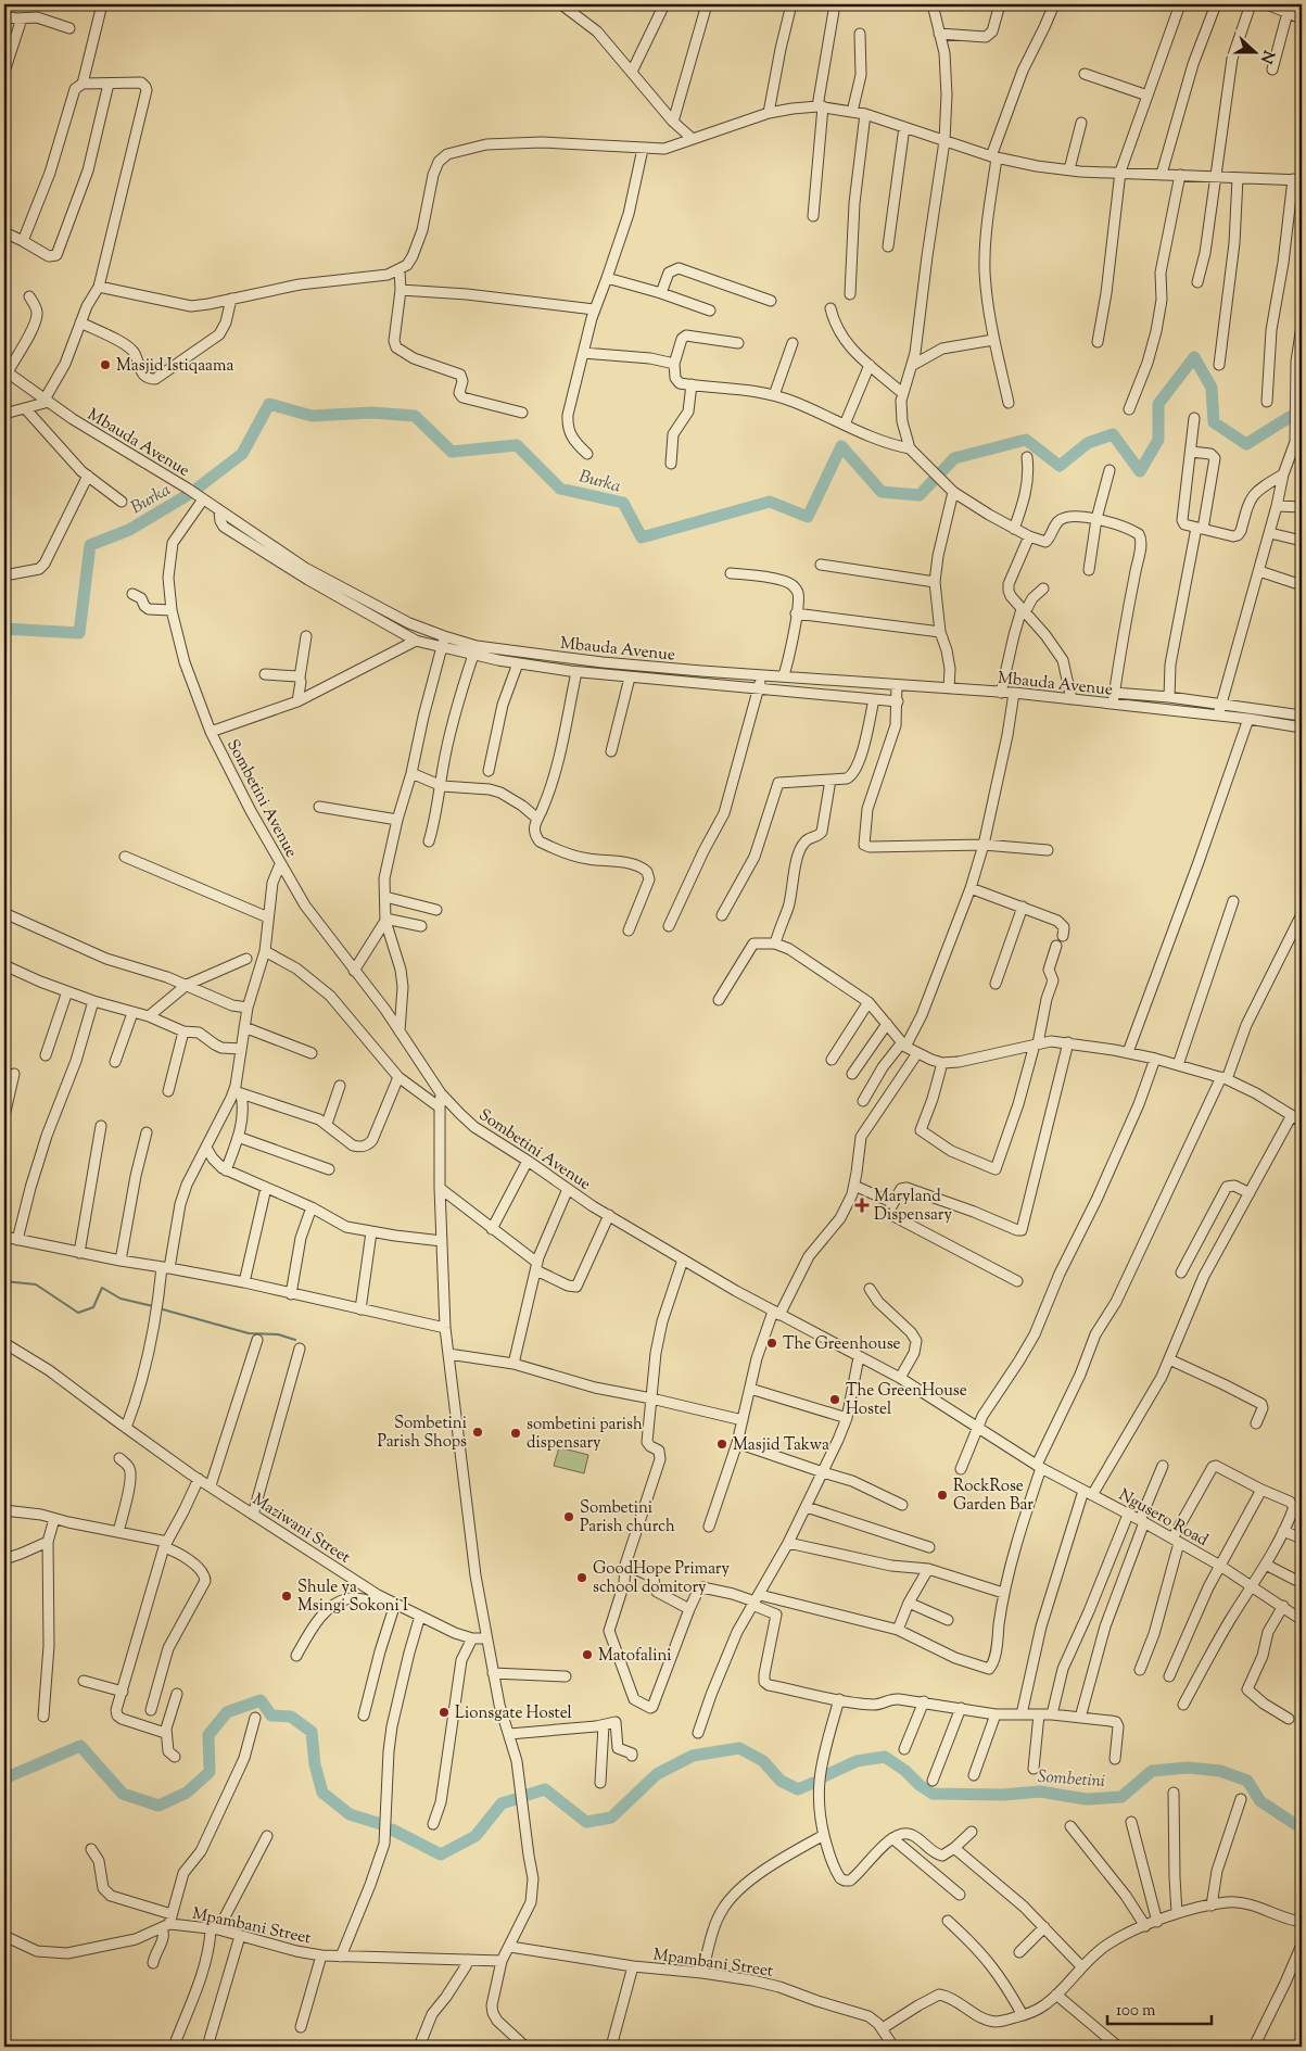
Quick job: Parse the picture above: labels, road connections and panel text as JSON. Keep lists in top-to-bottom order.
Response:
{
  "streets": {
    "street": [
      "Mbauda Avenue",
      "Sombetini Avenue",
      "Ngusero Road",
      "Maziwani Street",
      "Mpambani Street"
    ]
  },
  "crossings": [
    ["Mbauda Avenue", "Sombetini Avenue"],
    ["Sombetini Avenue", "Ngusero Road"]
  ],
  "water": ["Burka", "Sombetini"],
  "places": {
    "other": [
      "Masjid Istiqaama",
      "The Greenhouse",
      "The GreenHouse Hostel",
      "Sombetini Parish Shops",
      "sombetini parish dispensary",
      "Masjid Takwa",
      "RockRose Garden Bar",
      "Sombetini Parish church",
      "GoodHope Primary school domitory",
      "Shule ya Msingi Sokoni I",
      "Matofalini",
      "Lionsgate Hostel"
    ],
    "health": ["Maryland Dispensary"]
  },
  "scale_bar": "100 m",
  "north": "right"
}
